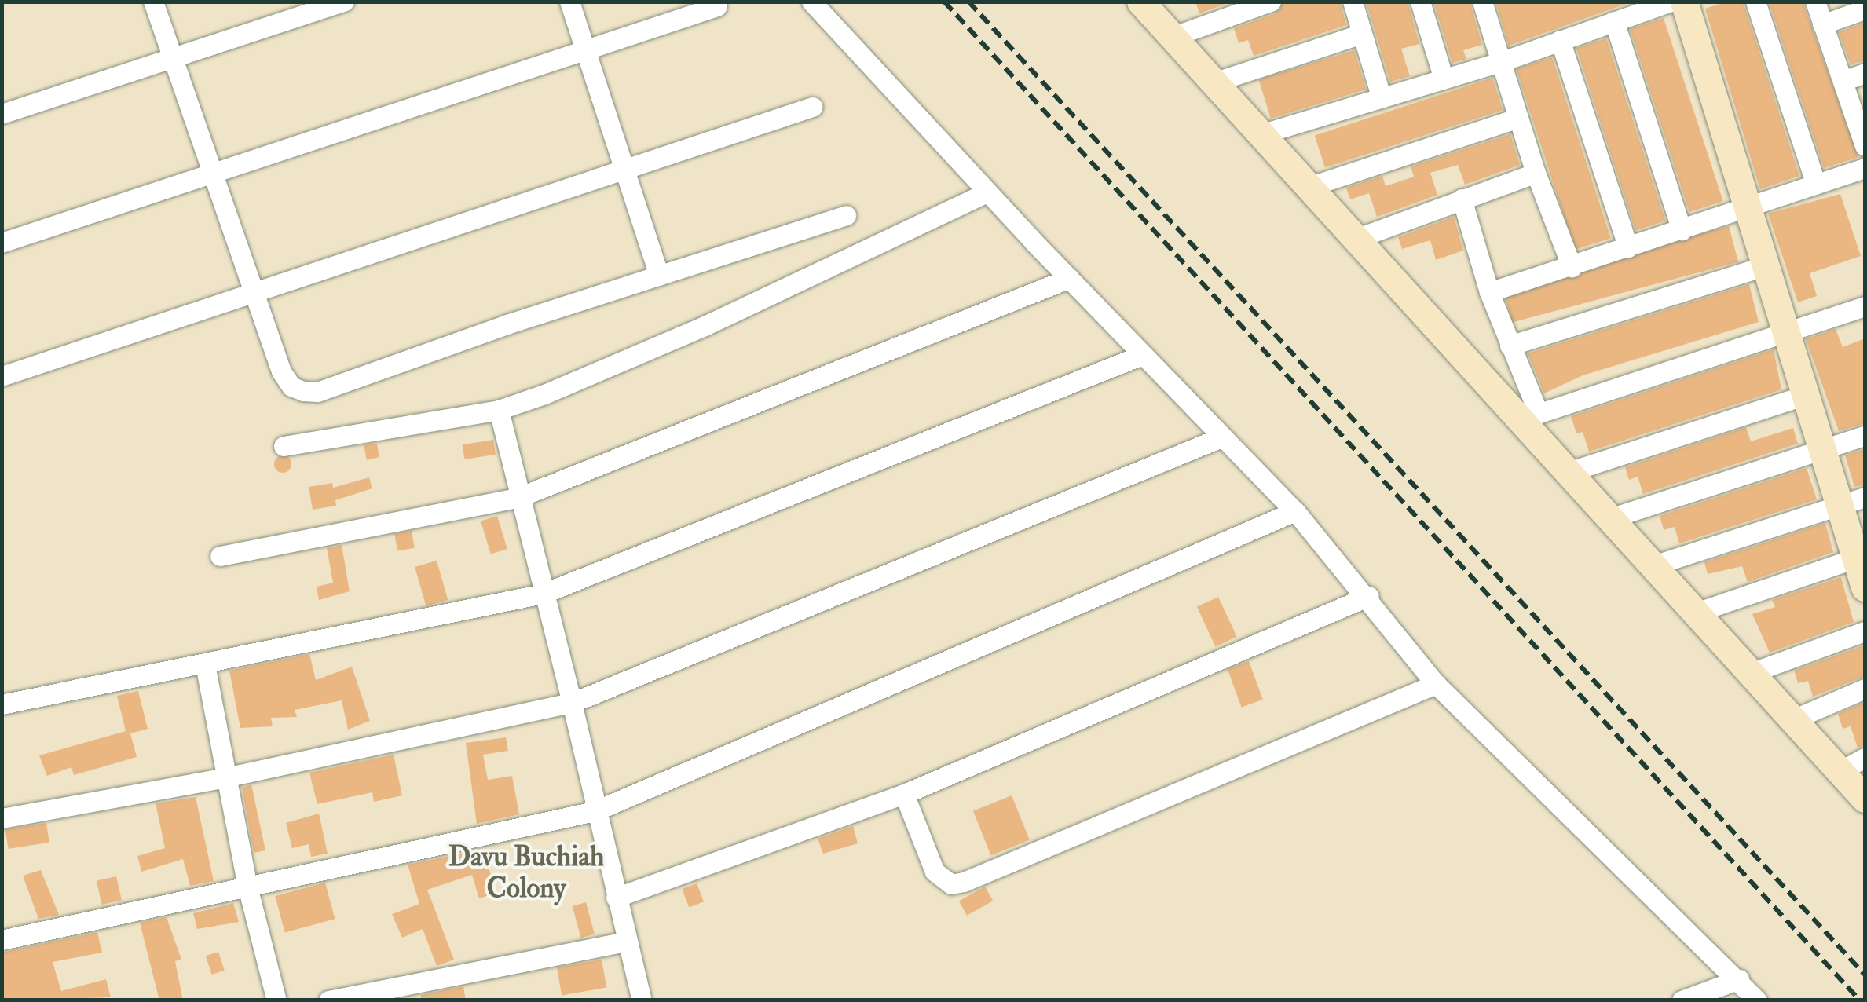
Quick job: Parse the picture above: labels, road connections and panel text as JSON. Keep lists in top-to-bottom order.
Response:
{
  "districts": ["Davu Buchiah Colony"]
}
